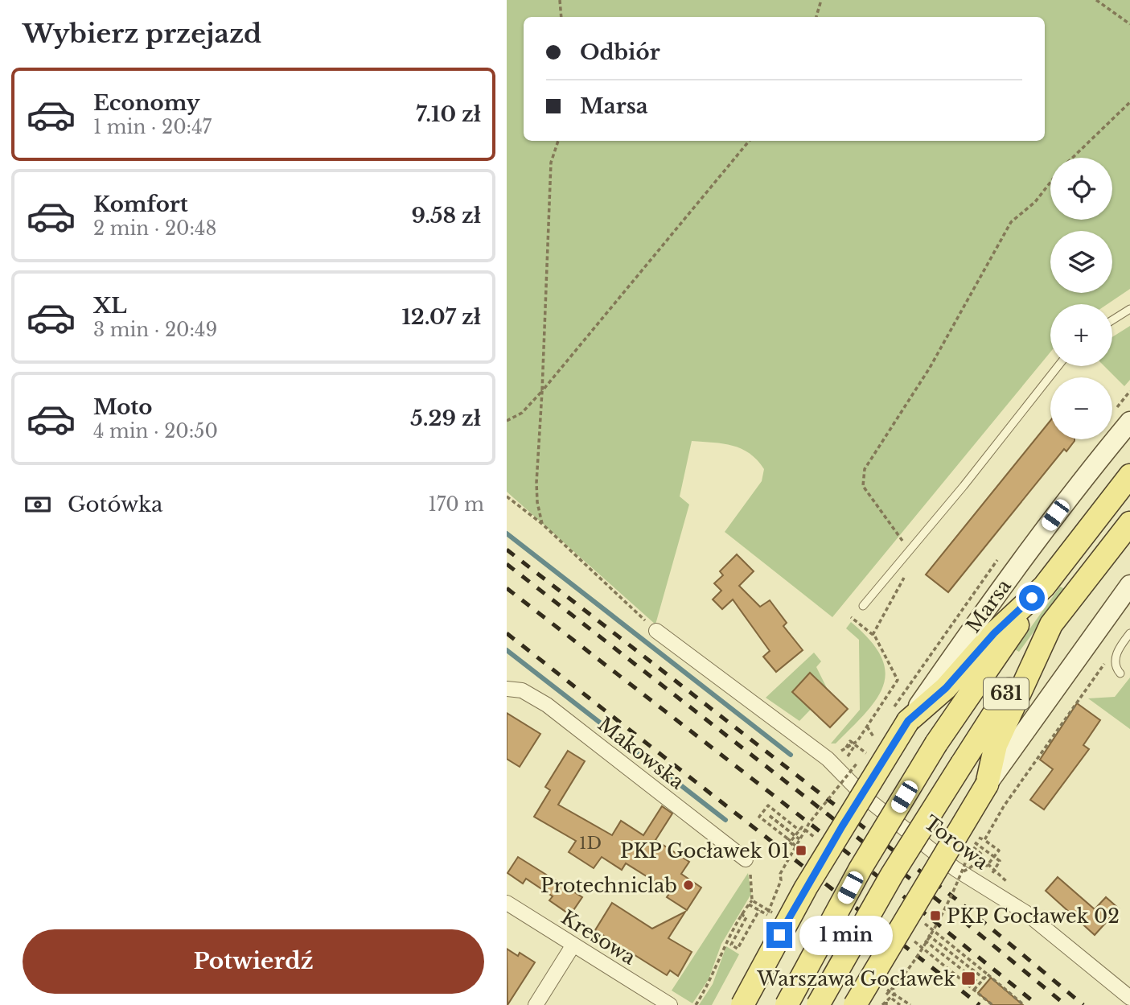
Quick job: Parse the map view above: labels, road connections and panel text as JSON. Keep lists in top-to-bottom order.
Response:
{
  "streets": {
    "main road": ["Marsa", "631"],
    "street": ["Makowska", "Torowa", "Kresowa"]
  },
  "crossings": [
    ["Marsa", "631"]
  ],
  "places": {
    "transit": ["PKP Gocławek 01", "PKP Gocławek 02", "Warszawa Gocławek"],
    "other": ["Protechniclab"]
  },
  "house_numbers": ["1D"],
  "page": {
    "heading": "Wybierz przejazd",
    "banner": ["Odbiór", "Marsa"],
    "list": [
      {
        "name": "Economy",
        "note": "1 min · 20:47",
        "value": "7.10 zł"
      },
      {
        "name": "Komfort",
        "note": "2 min · 20:48",
        "value": "9.58 zł"
      },
      {
        "name": "XL",
        "note": "3 min · 20:49",
        "value": "12.07 zł"
      },
      {
        "name": "Moto",
        "note": "4 min · 20:50",
        "value": "5.29 zł"
      }
    ],
    "map_buttons": ["+", "−"],
    "pay": ["Gotówka", "170 m"],
    "bubble": "1 min",
    "buttons": "Potwierdź"
  }
}
